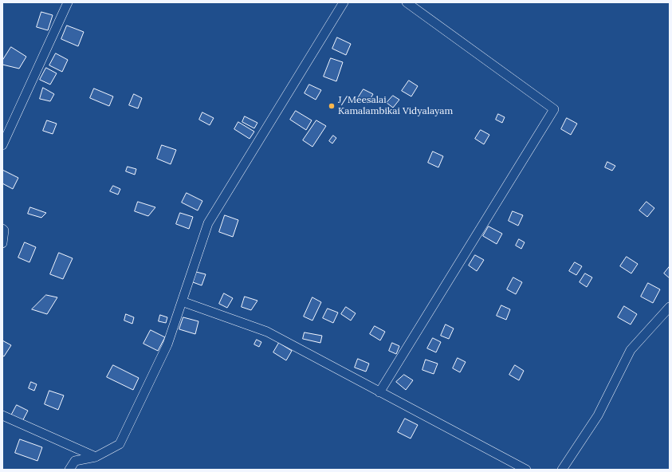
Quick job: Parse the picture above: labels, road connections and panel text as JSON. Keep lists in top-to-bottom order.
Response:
{
  "places": ["J/Meesalai Kamalambikai Vidyalayam"]
}
